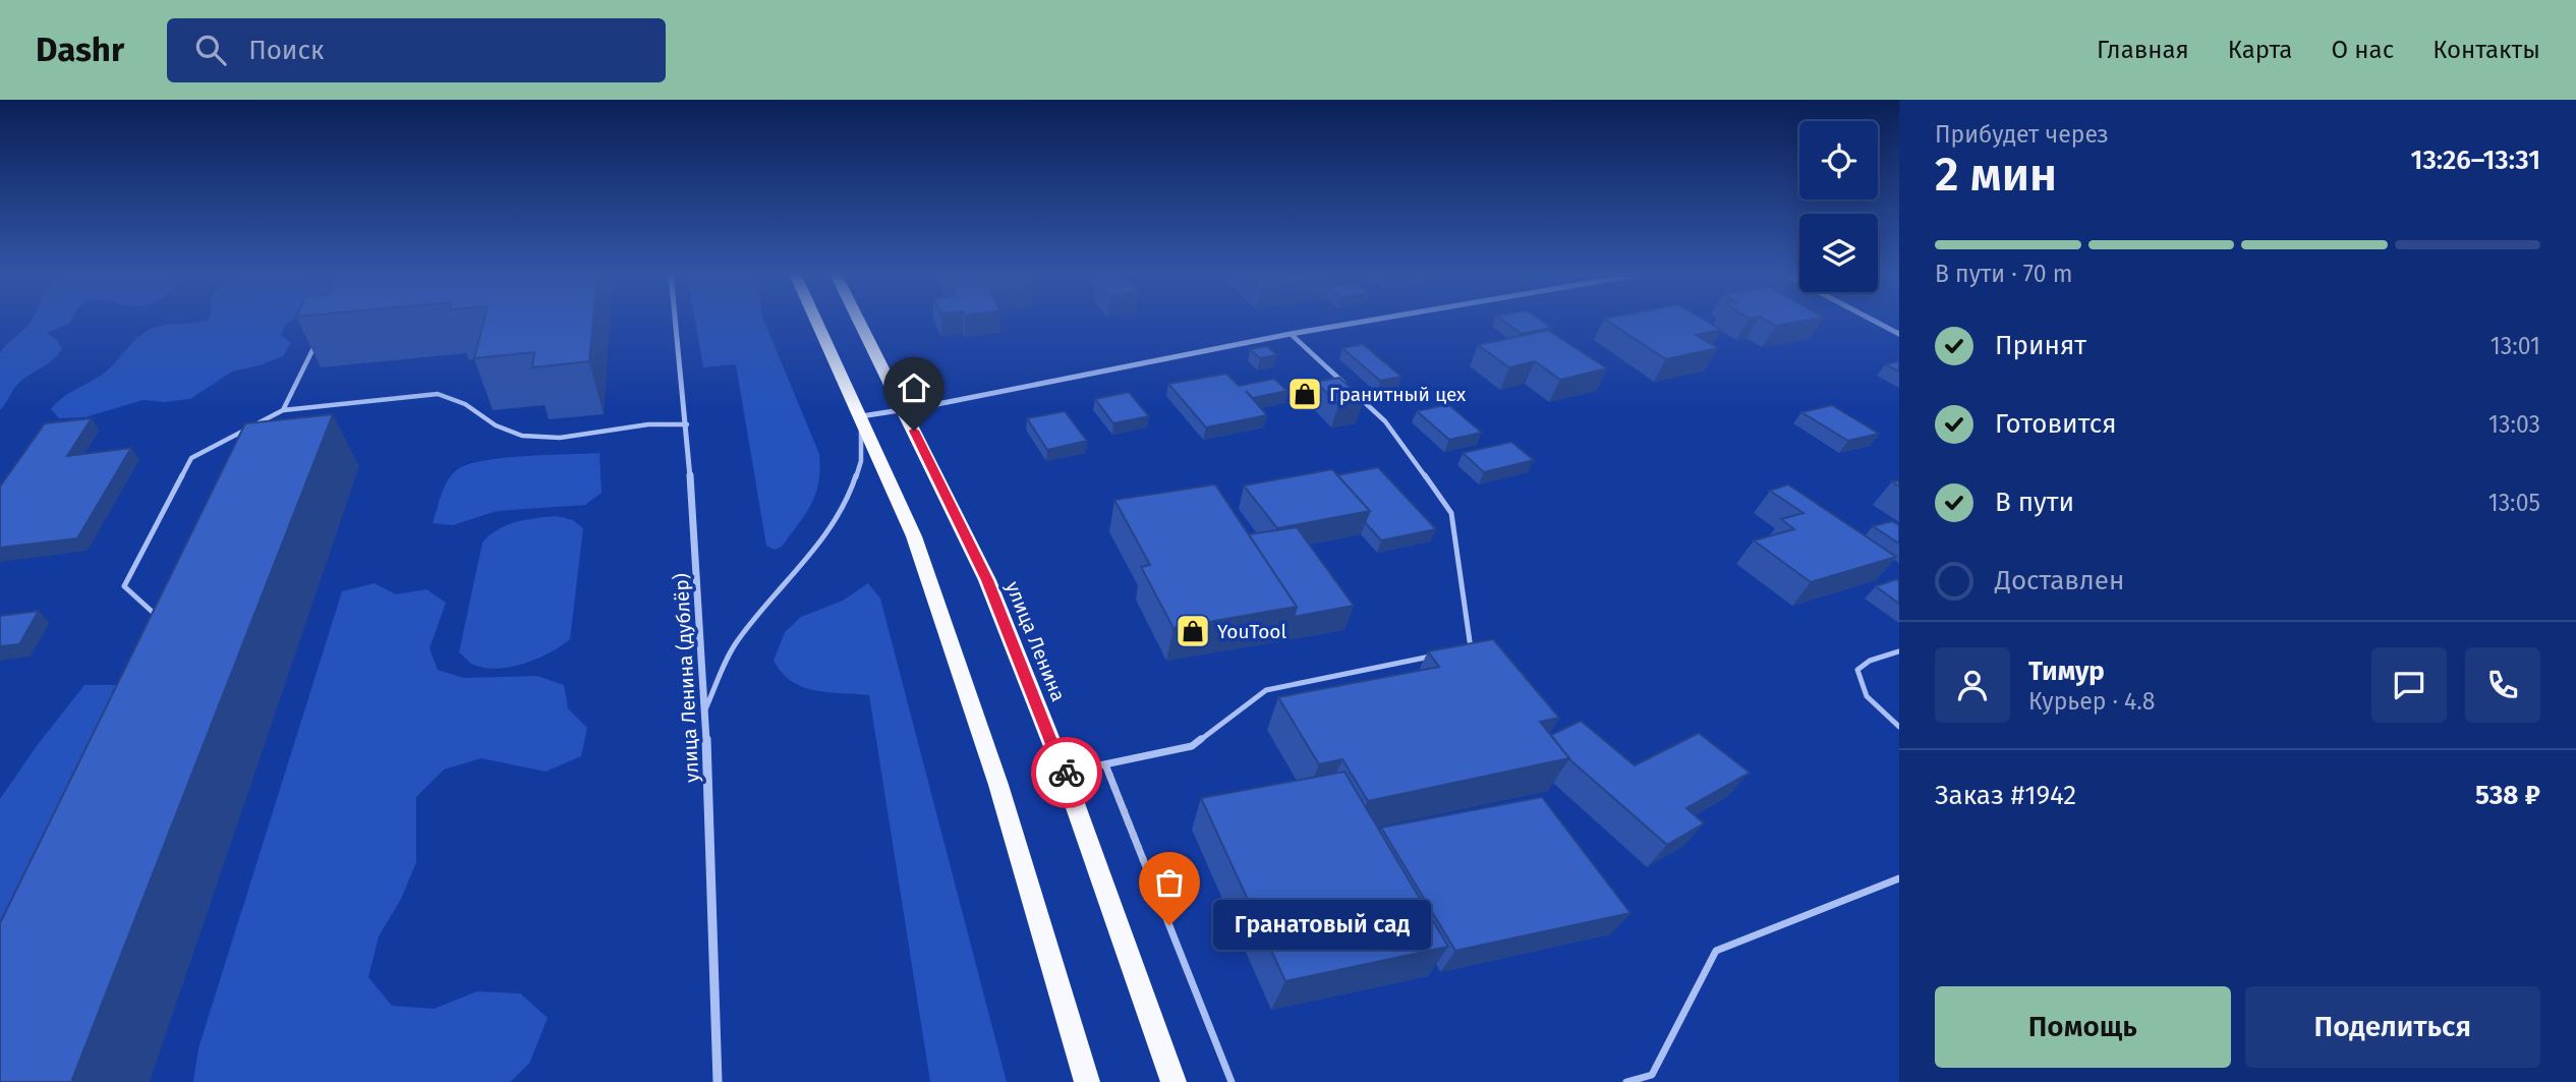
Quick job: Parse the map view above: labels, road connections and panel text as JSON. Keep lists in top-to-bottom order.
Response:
{
  "streets": {
    "main road": ["улица Ленина"],
    "street": ["улица Ленина (дублёр)"]
  },
  "places": {
    "shop": ["Гранитный цех", "YouTool"],
    "other": ["Гранатовый сад"]
  },
  "page": {
    "header": "Dashr",
    "search": "Поиск",
    "nav": [
      "Главная",
      "Карта",
      "О нас",
      "Контакты"
    ],
    "heading": ["2 мин", "Прибудет через", "13:26–13:31"],
    "panel": [
      "Тимур",
      "Курьер · 4.8",
      "Заказ #1942",
      "538 ₽"
    ],
    "bar": "В пути · 70 m",
    "list": [
      ["Принят", "13:01"],
      ["Готовится", "13:03"],
      ["В пути", "13:05"],
      "Доставлен"
    ],
    "bubble": "Гранатовый сад",
    "buttons": ["Помощь", "Поделиться"]
  }
}
